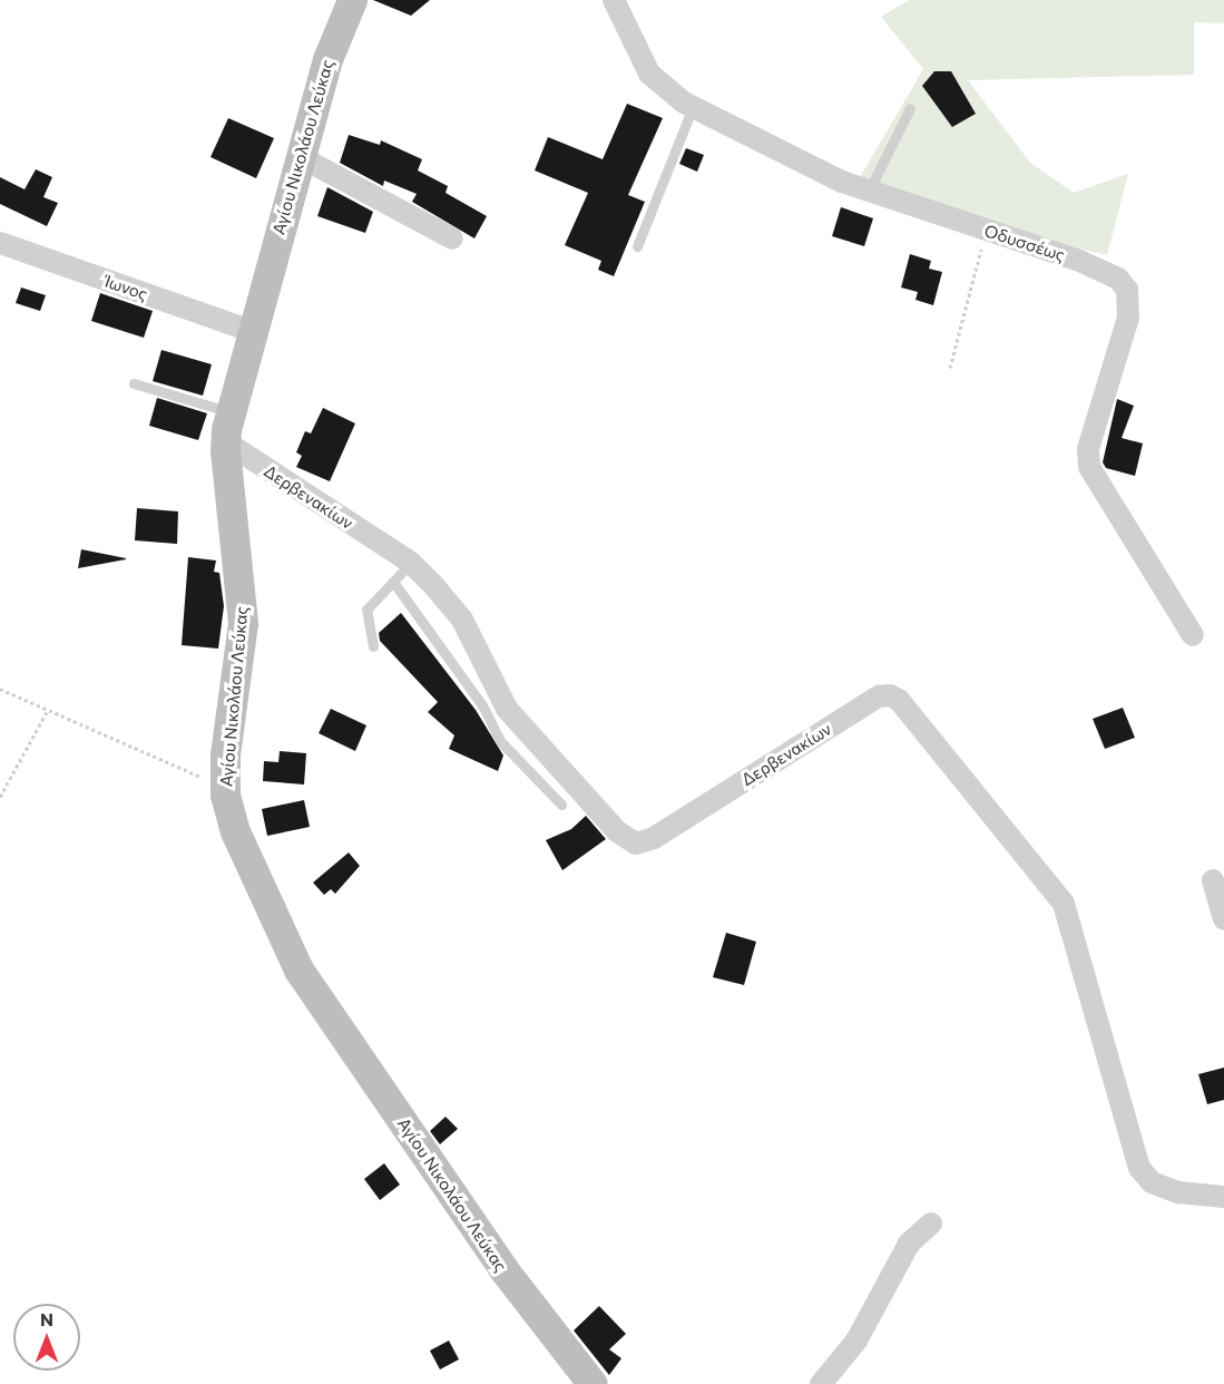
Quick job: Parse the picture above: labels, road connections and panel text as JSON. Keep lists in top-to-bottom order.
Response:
{
  "streets": {
    "main road": ["Αγίου Νικολάου Λεύκας"],
    "street": ["Οδυσσέως", "Ίωνος", "Δερβενακίων"]
  },
  "crossings": [
    ["Αγίου Νικολάου Λεύκας", "Ίωνος"],
    ["Αγίου Νικολάου Λεύκας", "Δερβενακίων"]
  ],
  "north": "top"
}
